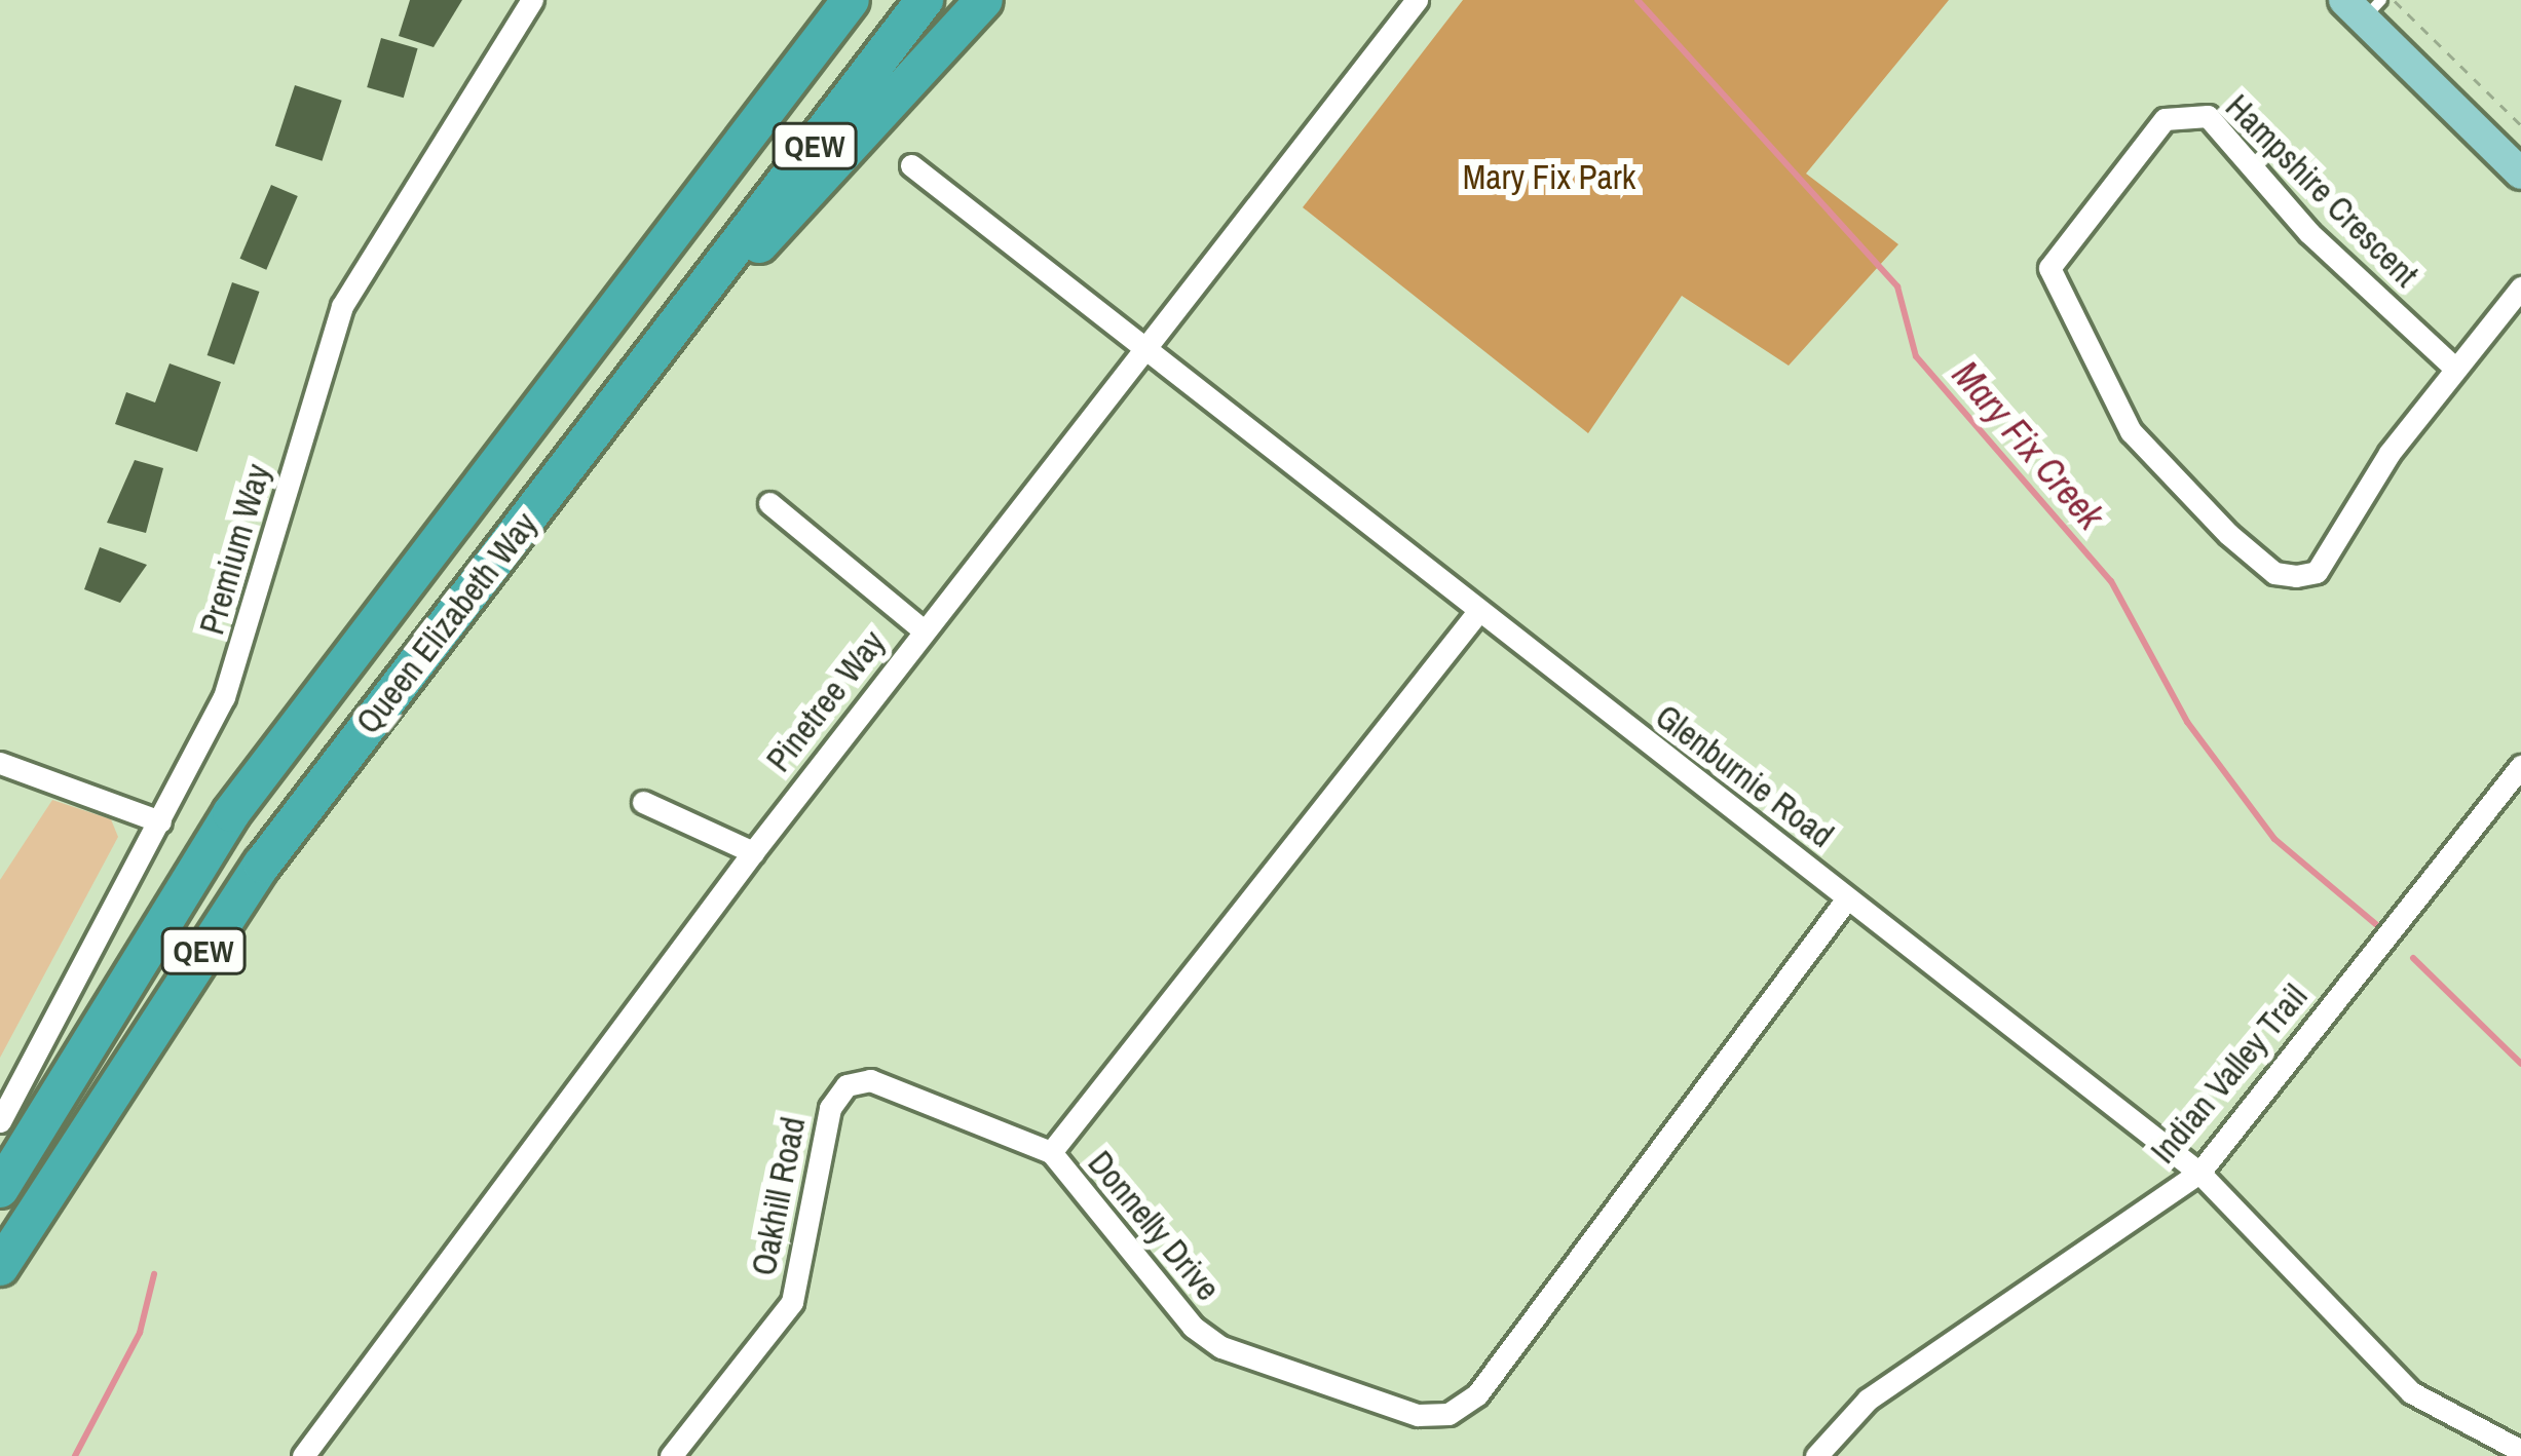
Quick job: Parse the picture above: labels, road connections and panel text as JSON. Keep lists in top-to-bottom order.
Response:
{
  "streets": {
    "highway": ["QEW", "Queen Elizabeth Way"],
    "street": [
      "Hampshire Crescent",
      "Premium Way",
      "Pinetree Way",
      "Glenburnie Road",
      "Indian Valley Trail",
      "Oakhill Road",
      "Donnelly Drive"
    ]
  },
  "crossings": [
    ["Pinetree Way", "Glenburnie Road"],
    ["Glenburnie Road", "Indian Valley Trail"],
    ["Glenburnie Road", "Donnelly Drive"],
    ["Oakhill Road", "Donnelly Drive"]
  ],
  "water": ["Mary Fix Creek"],
  "parks": ["Mary Fix Park"]
}
